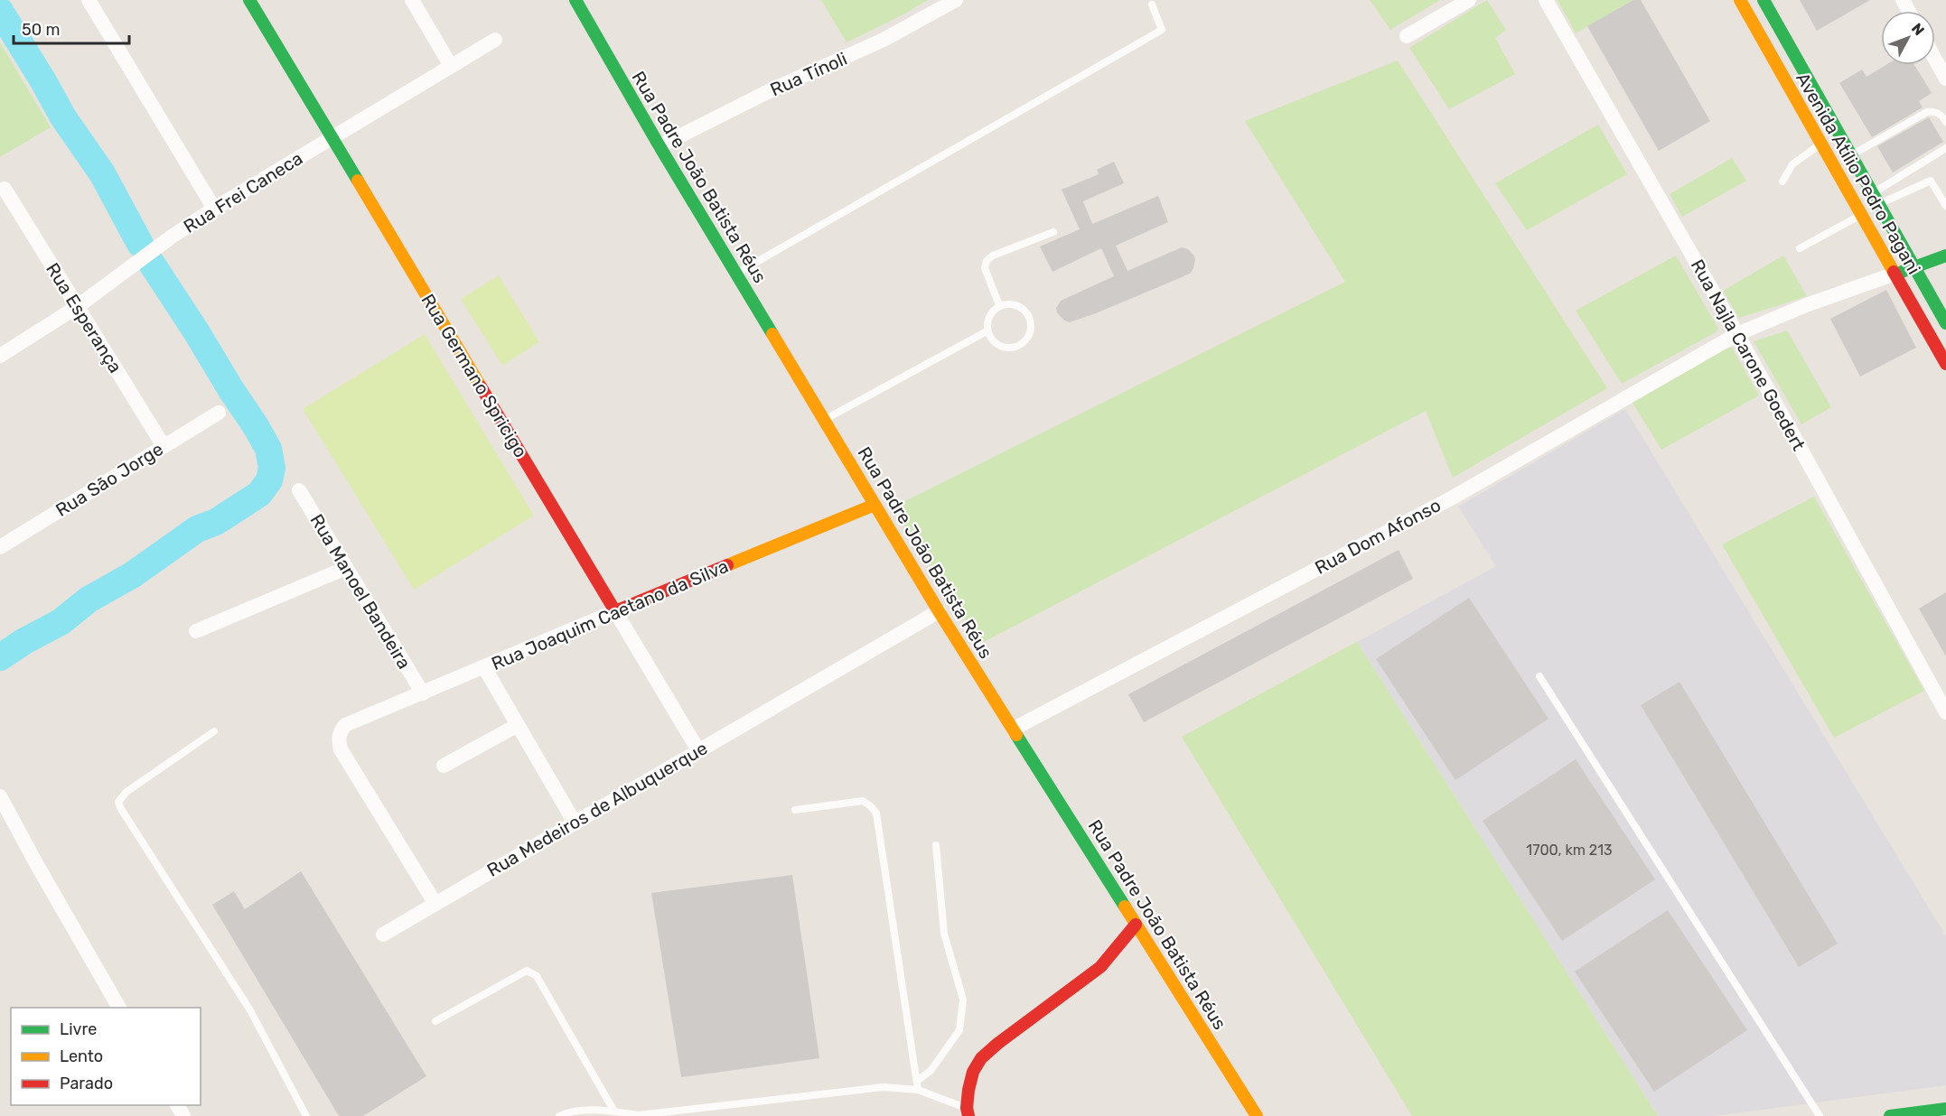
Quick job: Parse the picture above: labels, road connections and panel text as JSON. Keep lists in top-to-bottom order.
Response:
{
  "streets": {
    "main road": [
      "Avenida Atílio Pedro Pagani",
      "Rua Padre João Batista Réus",
      "Rua Germano Spricigo",
      "Rua Joaquim Caetano da Silva"
    ],
    "street": [
      "Rua Tínoli",
      "Rua Frei Caneca",
      "Rua Esperança",
      "Rua Najla Carone Goedert",
      "Rua São Jorge",
      "Rua Dom Afonso",
      "Rua Manoel Bandeira",
      "Rua Medeiros de Albuquerque"
    ]
  },
  "crossings": [
    ["Rua Tínoli", "Rua Padre João Batista Réus"],
    ["Avenida Atílio Pedro Pagani", "Rua Dom Afonso"],
    ["Rua Padre João Batista Réus", "Rua Dom Afonso"],
    ["Rua Padre João Batista Réus", "Rua Joaquim Caetano da Silva"],
    ["Rua Padre João Batista Réus", "Rua Medeiros de Albuquerque"],
    ["Rua Frei Caneca", "Rua Esperança"],
    ["Rua Frei Caneca", "Rua Germano Spricigo"],
    ["Rua Esperança", "Rua São Jorge"],
    ["Rua Najla Carone Goedert", "Rua Dom Afonso"],
    ["Rua Germano Spricigo", "Rua Joaquim Caetano da Silva"],
    ["Rua Germano Spricigo", "Rua Medeiros de Albuquerque"],
    ["Rua Manoel Bandeira", "Rua Joaquim Caetano da Silva"],
    ["Rua Joaquim Caetano da Silva", "Rua Medeiros de Albuquerque"]
  ],
  "house_numbers": ["1700, km 213"],
  "legend": ["Livre", "Lento", "Parado"],
  "scale_bar": "50 m",
  "north": "top right"
}
